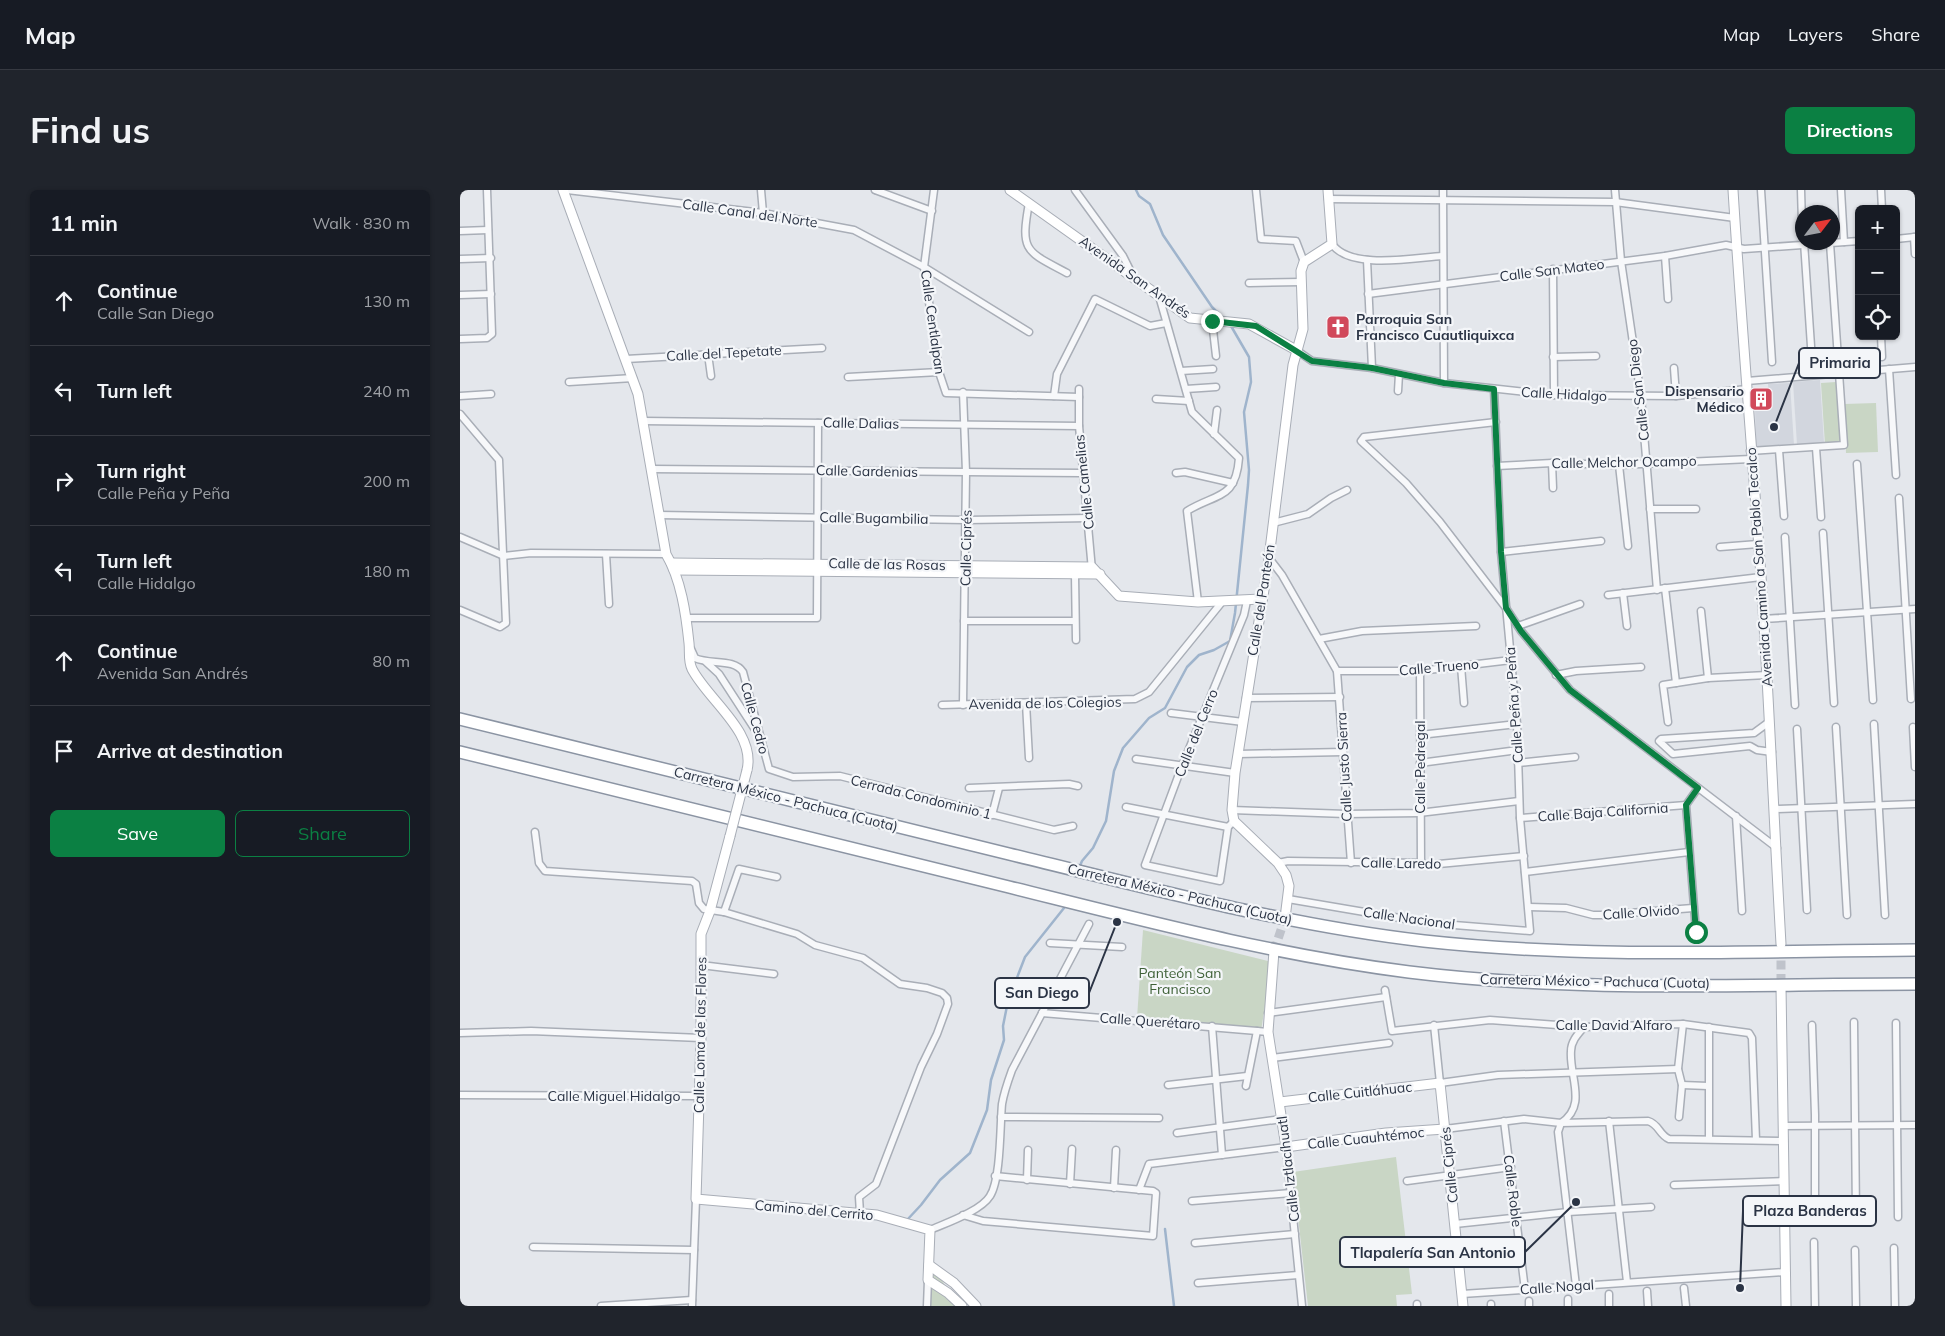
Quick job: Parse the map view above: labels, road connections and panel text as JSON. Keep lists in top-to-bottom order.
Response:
{
  "streets": {
    "highway": ["Carretera México - Pachuca (Cuota)"],
    "street": [
      "Calle Canal del Norte",
      "Calle San Mateo",
      "Avenida San Andrés",
      "Calle Centlalpan",
      "Calle del Tepetate",
      "Calle San Diego",
      "Calle Hidalgo",
      "Calle Dalias",
      "Calle Melchor Ocampo",
      "Calle Gardenias",
      "Calle Camelias",
      "Calle Bugambilia",
      "Calle Ciprés",
      "Calle de las Rosas",
      "Avenida Camino a San Pablo Tecalco",
      "Calle del Panteón",
      "Calle Trueno",
      "Avenida de los Colegios",
      "Calle Peña y Peña",
      "Calle Cedro",
      "Calle del Cerro",
      "Calle Justo Sierra",
      "Calle Pedregal",
      "Cerrada Condominio 1",
      "Calle Baja California",
      "Calle Laredo",
      "Calle Olvido",
      "Calle Nacional",
      "Calle Querétaro",
      "Calle David Alfaro",
      "Calle Loma de las Flores",
      "Calle Cuitláhuac",
      "Calle Miguel Hidalgo",
      "Calle Cuauhtémoc",
      "Calle Iztlacíhuatl",
      "Calle Roble",
      "Camino del Cerrito",
      "Calle Nogal"
    ]
  },
  "crossings": [
    ["Calle Canal del Norte", "Calle Centlalpan"],
    ["Calle San Mateo", "Calle San Diego"],
    ["Calle San Mateo", "Avenida Camino a San Pablo Tecalco"],
    ["Avenida San Andrés", "Calle Hidalgo"],
    ["Avenida San Andrés", "Calle del Panteón"],
    ["Calle Centlalpan", "Calle Ciprés"],
    ["Calle San Diego", "Calle Hidalgo"],
    ["Calle San Diego", "Calle Melchor Ocampo"],
    ["Calle Hidalgo", "Calle Melchor Ocampo"],
    ["Calle Hidalgo", "Avenida Camino a San Pablo Tecalco"],
    ["Calle Hidalgo", "Calle del Panteón"],
    ["Calle Hidalgo", "Calle Peña y Peña"],
    ["Calle Dalias", "Calle Camelias"],
    ["Calle Dalias", "Calle Ciprés"],
    ["Calle Melchor Ocampo", "Avenida Camino a San Pablo Tecalco"],
    ["Calle Melchor Ocampo", "Calle Peña y Peña"],
    ["Calle Gardenias", "Calle Camelias"],
    ["Calle Gardenias", "Calle Ciprés"],
    ["Calle Camelias", "Calle Bugambilia"],
    ["Calle Camelias", "Calle de las Rosas"],
    ["Calle Bugambilia", "Calle Ciprés"],
    ["Calle Ciprés", "Calle de las Rosas"],
    ["Calle Ciprés", "Avenida de los Colegios"],
    ["Calle Ciprés", "Calle David Alfaro"],
    ["Calle Ciprés", "Calle Cuitláhuac"],
    ["Calle Ciprés", "Calle Cuauhtémoc"],
    ["Calle Ciprés", "Calle Nogal"],
    ["Calle del Panteón", "Calle del Cerro"],
    ["Calle Trueno", "Calle Peña y Peña"],
    ["Calle Trueno", "Calle Justo Sierra"],
    ["Calle Trueno", "Calle Pedregal"],
    ["Calle Peña y Peña", "Calle Baja California"],
    ["Calle Peña y Peña", "Calle Laredo"],
    ["Calle Peña y Peña", "Calle Olvido"],
    ["Calle Peña y Peña", "Calle Nacional"],
    ["Calle Cedro", "Cerrada Condominio 1"],
    ["Calle Justo Sierra", "Calle Laredo"],
    ["Calle Pedregal", "Calle Laredo"],
    ["Calle Querétaro", "Calle Iztlacíhuatl"],
    ["Calle David Alfaro", "Calle Iztlacíhuatl"],
    ["Calle Loma de las Flores", "Calle Miguel Hidalgo"],
    ["Calle Loma de las Flores", "Camino del Cerrito"],
    ["Calle Cuitláhuac", "Calle Iztlacíhuatl"],
    ["Calle Cuauhtémoc", "Calle Iztlacíhuatl"],
    ["Calle Roble", "Calle Nogal"]
  ],
  "parks": ["Panteón San Francisco"],
  "places": {
    "church": ["Parroquia San Francisco Cuautliquixca"],
    "building": ["Dispensario Médico"],
    "other": [
      "Primaria",
      "San Diego",
      "Tlapalería San Antonio",
      "Plaza Banderas"
    ]
  },
  "north": "top right",
  "page": {
    "header": "Map",
    "nav": ["Map", "Layers", "Share"],
    "buttons": [
      "Directions",
      ["Save", "Share"]
    ],
    "title": "Find us",
    "heading": ["11 min", "Walk · 830 m"],
    "map_buttons": ["+", "−"],
    "list": [
      ["Continue", "Calle San Diego", "130 m"],
      ["Turn left", "240 m"],
      ["Turn right", "Calle Peña y Peña", "200 m"],
      ["Turn left", "Calle Hidalgo", "180 m"],
      ["Continue", "Avenida San Andrés", "80 m"],
      "Arrive at destination"
    ]
  }
}
